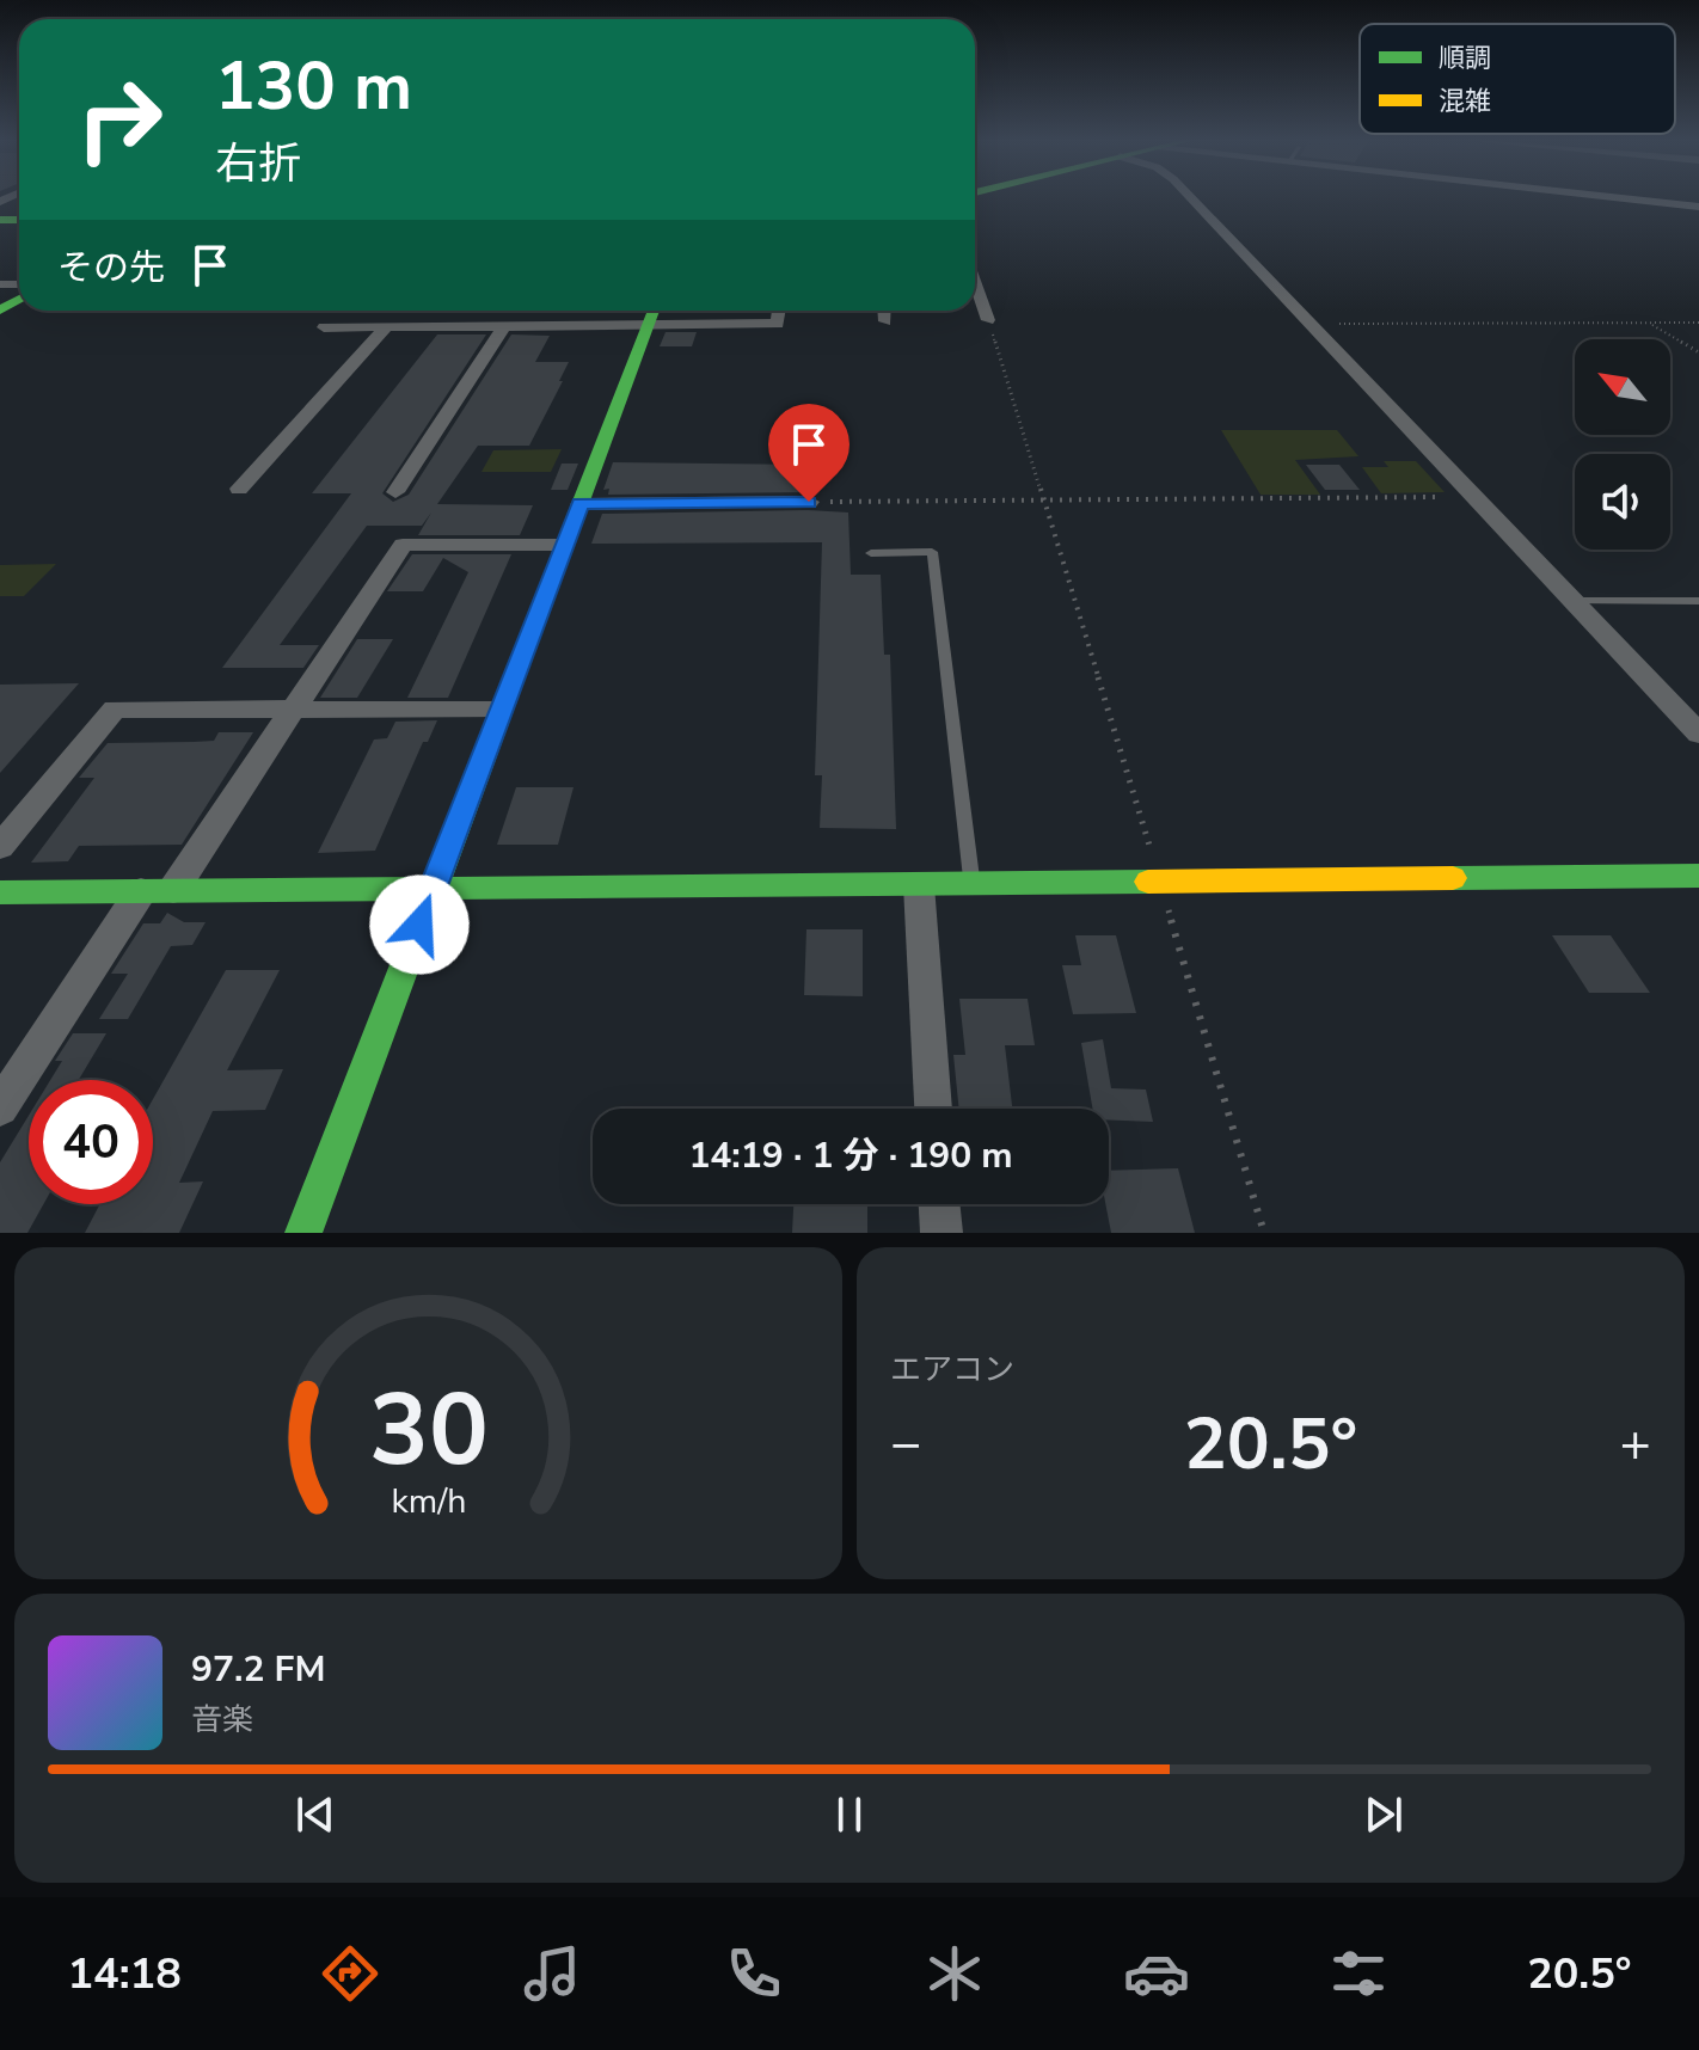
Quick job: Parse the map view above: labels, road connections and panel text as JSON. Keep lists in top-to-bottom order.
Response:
{
  "legend": ["順調", "混雑"],
  "north": "top left",
  "page": {
    "turn": ["130 m", "右折"],
    "then": "その先",
    "limit": "40",
    "trip": "14:19 · 1 分 · 190 m",
    "tile": "エアコン",
    "heat": ["−", "20.5°", "+"],
    "song": ["97.2 FM", "音楽"],
    "tabs": ["14:18", "20.5°"],
    "gauge": ["30", "km/h"]
  }
}
